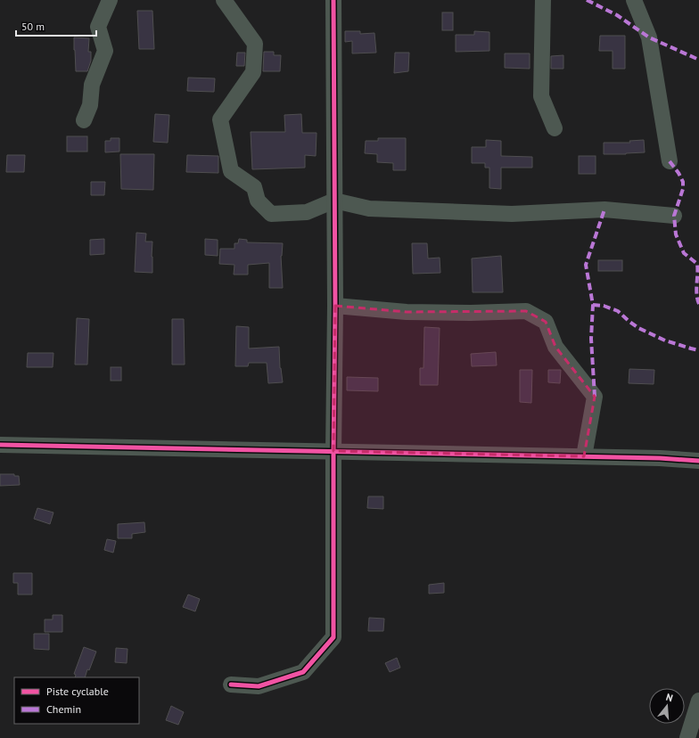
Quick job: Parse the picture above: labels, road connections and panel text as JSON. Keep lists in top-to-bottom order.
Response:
{
  "legend": ["Piste cyclable", "Chemin"],
  "scale_bar": "50 m",
  "north": "top"
}
